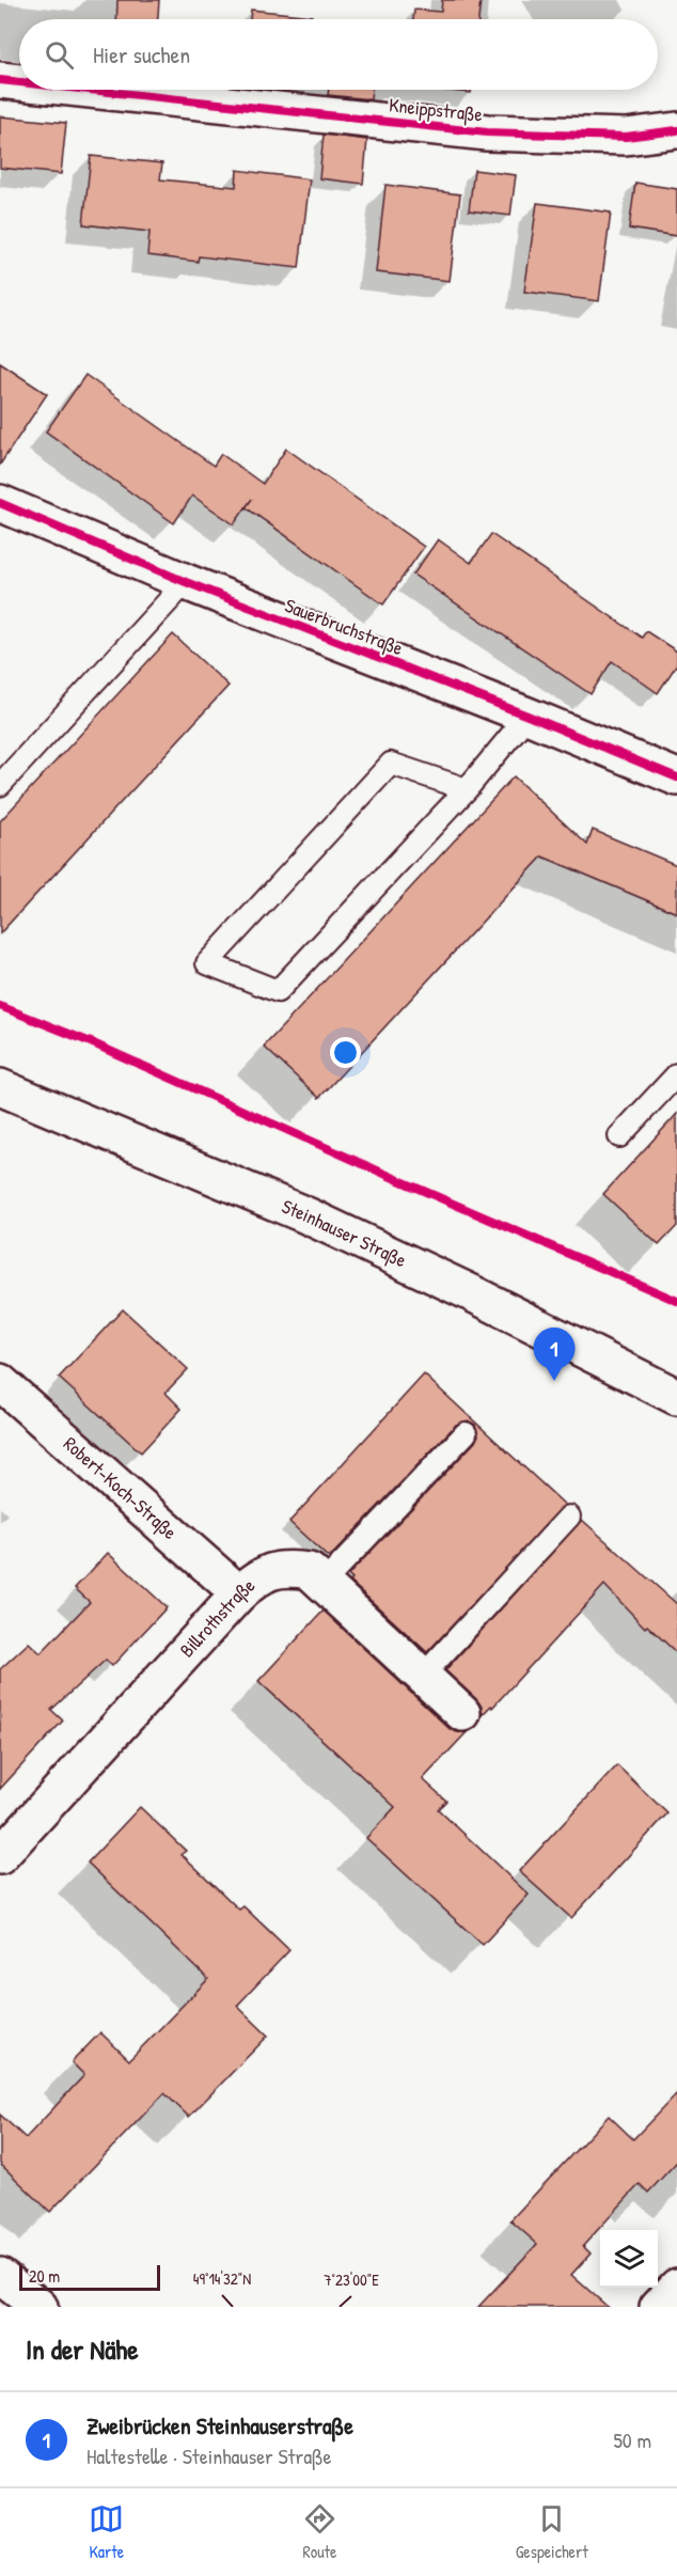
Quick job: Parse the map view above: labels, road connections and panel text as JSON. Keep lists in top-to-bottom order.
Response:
{
  "streets": {
    "street": [
      "Kneippstraße",
      "Sauerbruchstraße",
      "Steinhauser Straße",
      "Robert-Koch-Straße",
      "Billrothstraße"
    ]
  },
  "crossings": [
    ["Robert-Koch-Straße", "Billrothstraße"]
  ],
  "scale_bar": "20 m",
  "page": {
    "search": "Hier suchen",
    "pins": "1",
    "scale": "20 m",
    "heading": "In der Nähe",
    "list": [
      {
        "mark": "1",
        "name": "Zweibrücken Steinhauserstraße",
        "note": "Haltestelle · Steinhauser Straße",
        "value": "50 m"
      }
    ],
    "nav": ["Karte", "Route", "Gespeichert"]
  },
  "coordinates": ["49°14'32\"N", "7°23'00\"E"]
}
